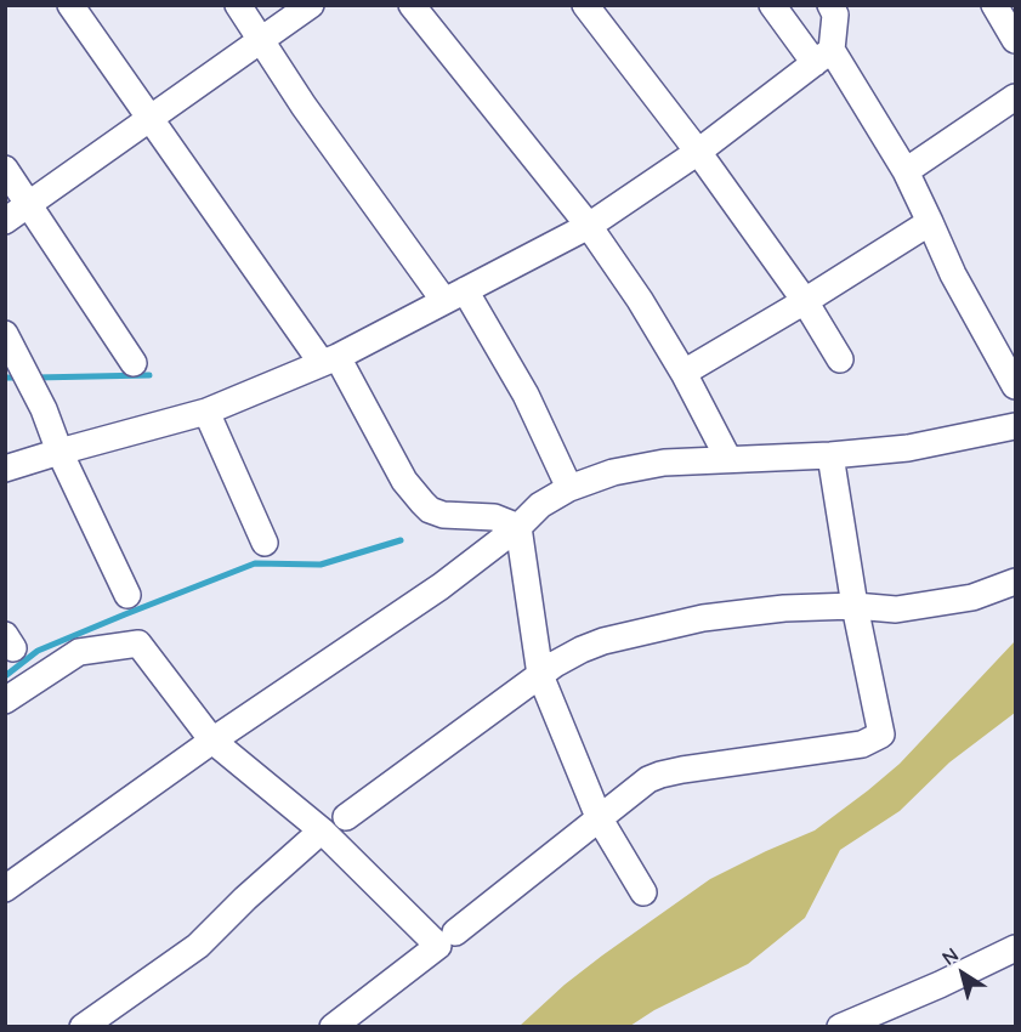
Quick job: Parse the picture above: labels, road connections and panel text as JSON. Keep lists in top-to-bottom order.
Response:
{
  "north": "top left"
}
